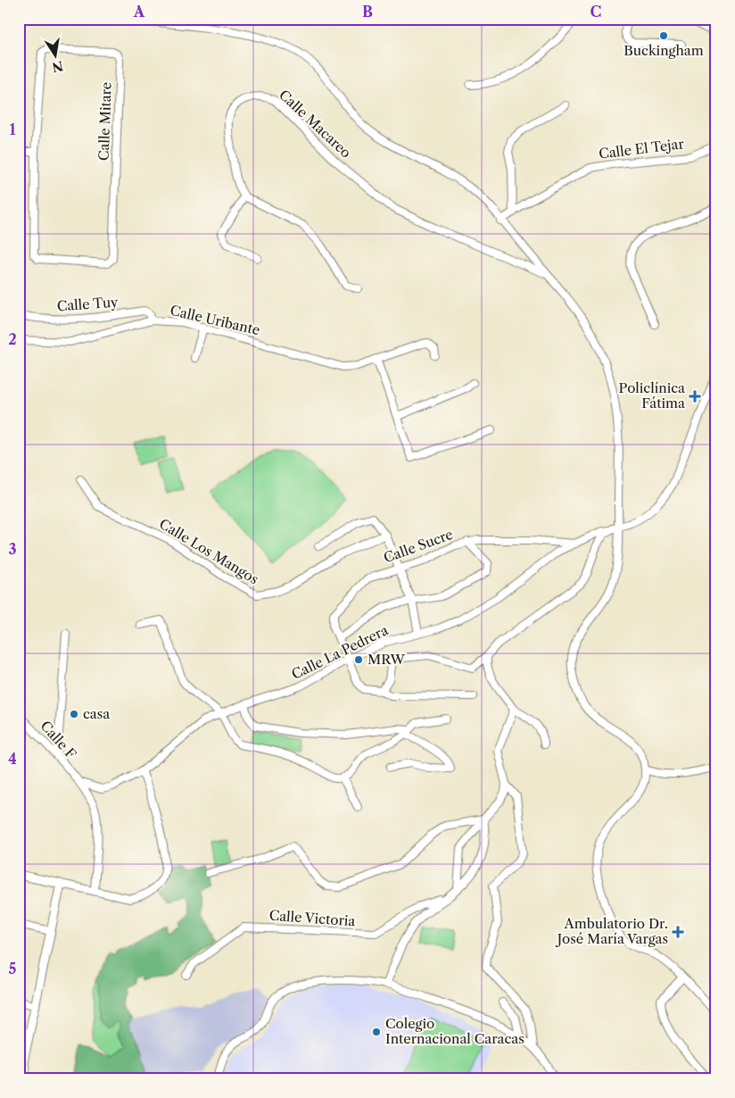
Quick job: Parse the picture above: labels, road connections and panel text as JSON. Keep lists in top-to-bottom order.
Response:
{
  "streets": {
    "street": [
      "Calle Mitare",
      "Calle Macareo",
      "Calle El Tejar",
      "Calle Tuy",
      "Calle Uribante",
      "Calle Sucre",
      "Calle Los Mangos",
      "Calle La Pedrera",
      "Calle F",
      "Calle Victoria"
    ]
  },
  "crossings": [
    ["Calle Tuy", "Calle Uribante"],
    ["Calle Sucre", "Calle La Pedrera"],
    ["Calle La Pedrera", "Calle F"]
  ],
  "places": {
    "other": [
      "Buckingham",
      "MRW",
      "casa",
      "Colegio Internacional Caracas"
    ],
    "health": ["Policlínica Fátima", "Ambulatorio Dr. José María Vargas"]
  },
  "north": "bottom",
  "grid": {
    "columns": ["A", "B", "C"],
    "rows": [
      "1",
      "2",
      "3",
      "4",
      "5"
    ]
  }
}
